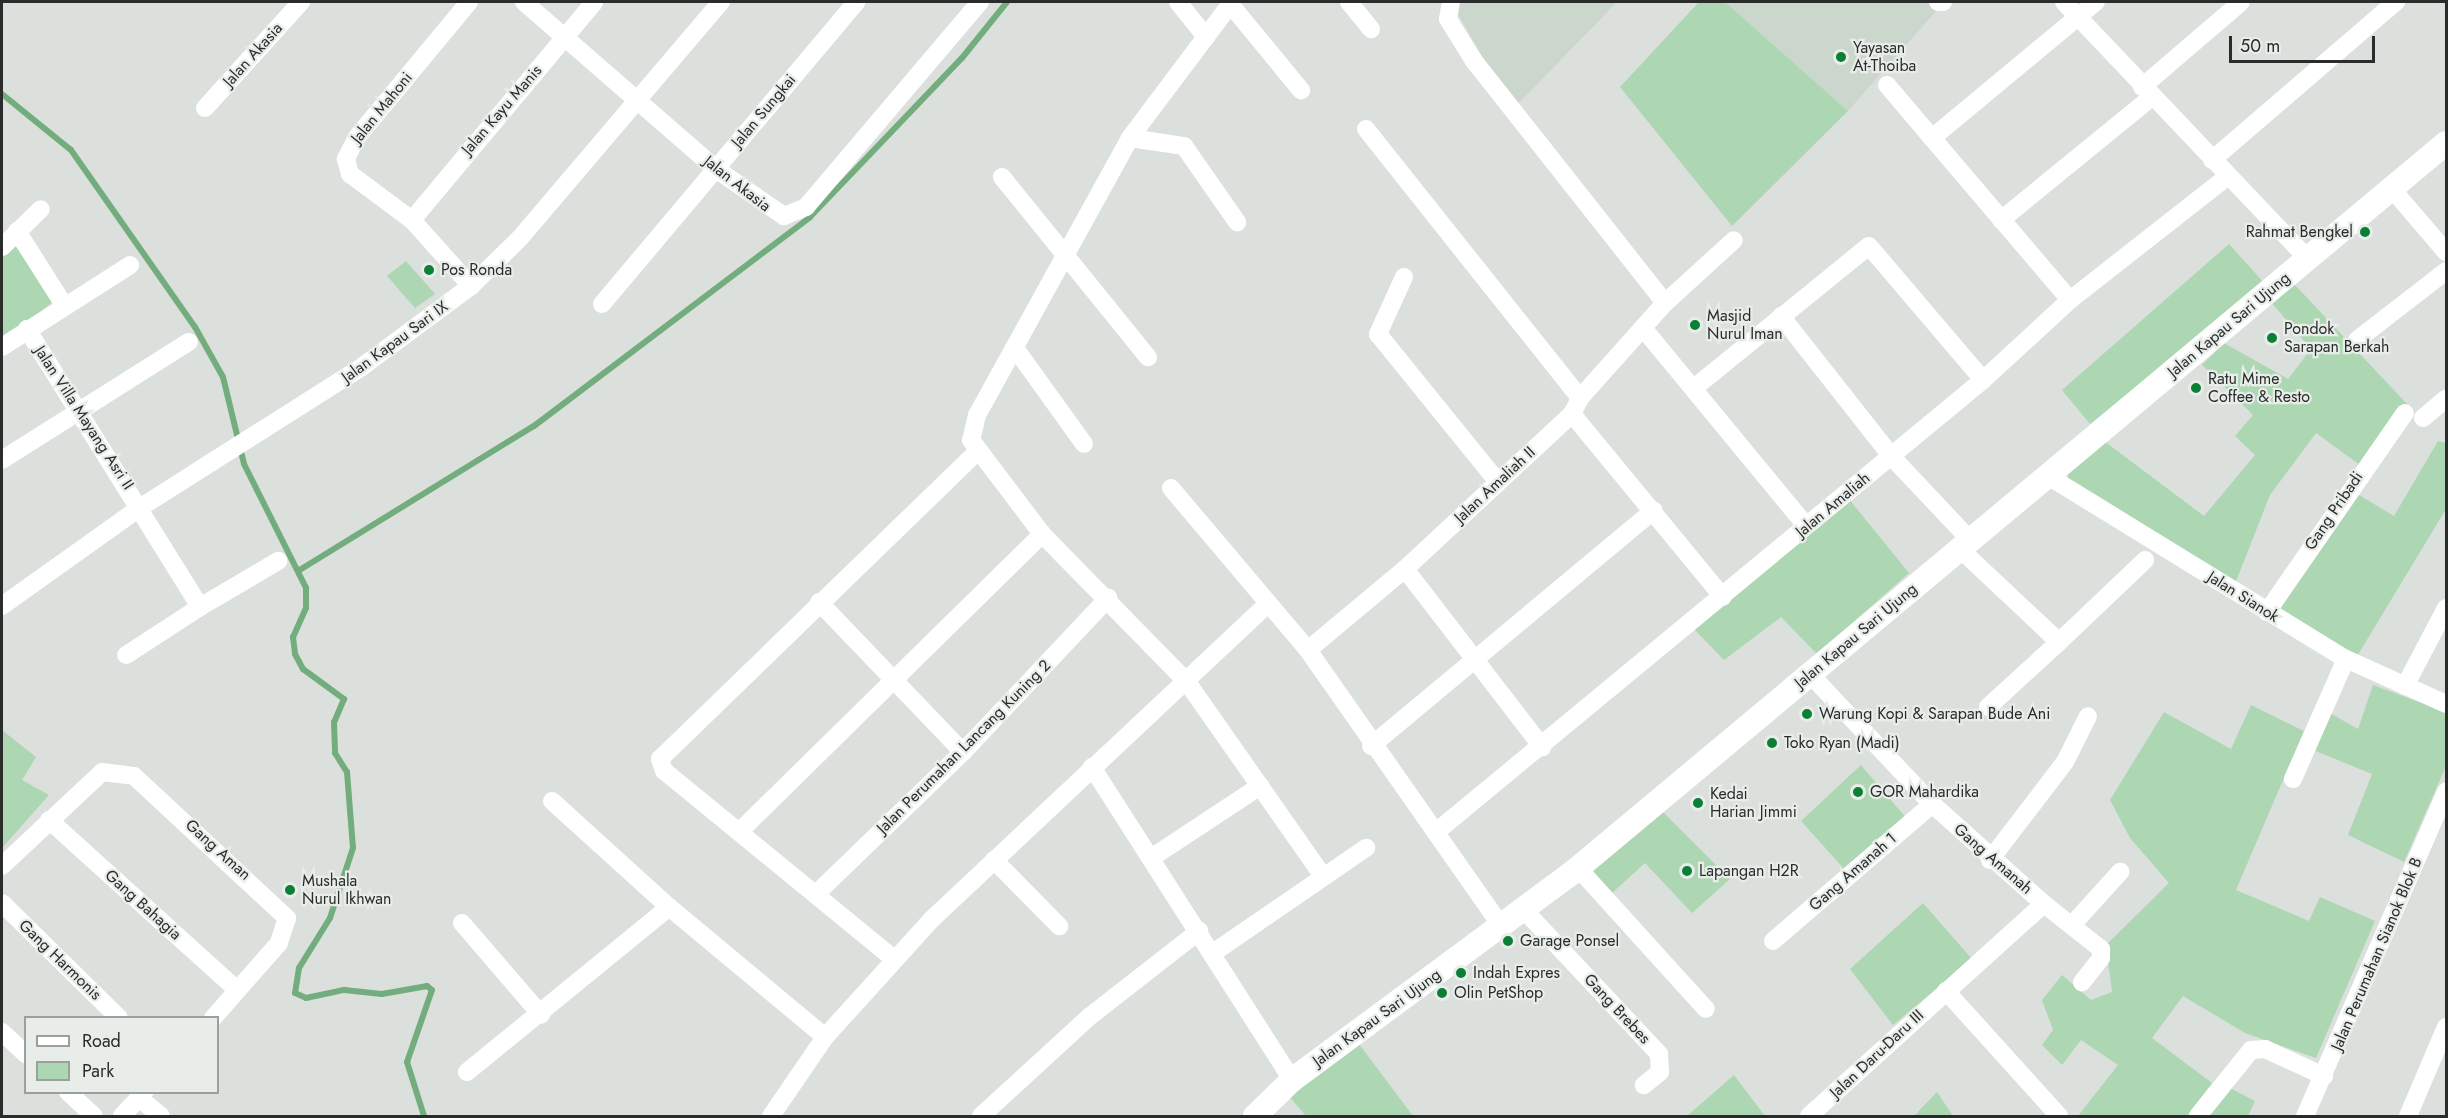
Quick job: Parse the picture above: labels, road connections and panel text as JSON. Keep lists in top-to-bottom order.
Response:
{
  "streets": {
    "street": [
      "Jalan Akasia",
      "Jalan Mahoni",
      "Jalan Kayu Manis",
      "Jalan Sungkai",
      "Jalan Kapau Sari Ujung",
      "Jalan Kapau Sari IX",
      "Jalan Villa Mayang Asri II",
      "Jalan Amaliah II",
      "Jalan Amaliah",
      "Gang Pribadi",
      "Jalan Sianok",
      "Jalan Perumahan Lancang Kuning 2",
      "Gang Aman",
      "Gang Amanah",
      "Gang Amanah 1",
      "Gang Bahagia",
      "Jalan Perumahan Sianok Blok B",
      "Gang Harmonis",
      "Gang Brebes",
      "Jalan Daru-Daru III"
    ]
  },
  "crossings": [
    ["Jalan Akasia", "Jalan Kayu Manis"],
    ["Jalan Akasia", "Jalan Sungkai"],
    ["Jalan Akasia", "Jalan Kapau Sari IX"],
    ["Jalan Mahoni", "Jalan Kayu Manis"],
    ["Jalan Mahoni", "Jalan Kapau Sari IX"],
    ["Jalan Kapau Sari Ujung", "Jalan Sianok"],
    ["Jalan Kapau Sari Ujung", "Gang Amanah"],
    ["Jalan Kapau Sari Ujung", "Gang Brebes"],
    ["Jalan Kapau Sari IX", "Jalan Villa Mayang Asri II"],
    ["Gang Pribadi", "Jalan Sianok"],
    ["Gang Aman", "Gang Bahagia"],
    ["Gang Amanah", "Gang Amanah 1"],
    ["Gang Amanah", "Jalan Daru-Daru III"]
  ],
  "places": [
    "Yayasan At-Thoiba",
    "Rahmat Bengkel",
    "Pos Ronda",
    "Masjid Nurul Iman",
    "Pondok Sarapan Berkah",
    "Ratu Mime Coffee & Resto",
    "Warung Kopi & Sarapan Bude Ani",
    "Toko Ryan (Madi)",
    "GOR Mahardika",
    "Kedai Harian Jimmi",
    "Lapangan H2R",
    "Mushala Nurul Ikhwan",
    "Garage Ponsel",
    "Indah Expres",
    "Olin PetShop"
  ],
  "legend": ["Road", "Park"],
  "scale_bar": "50 m"
}
